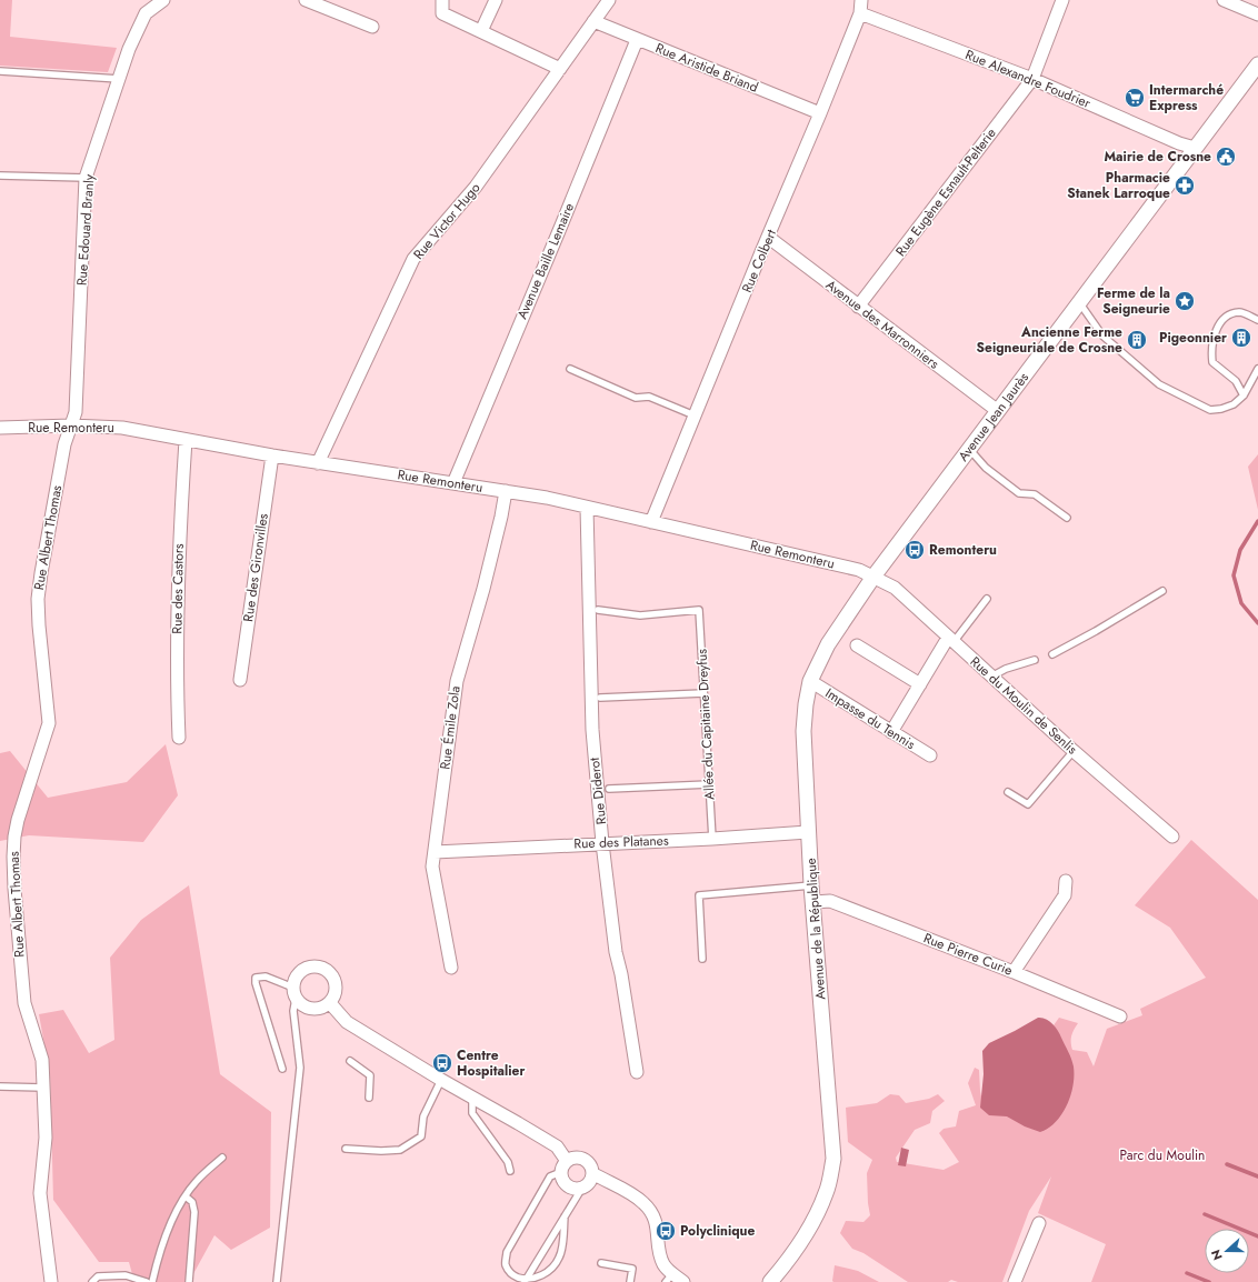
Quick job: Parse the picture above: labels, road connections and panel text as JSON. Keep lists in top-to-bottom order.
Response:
{
  "streets": {
    "street": [
      "Rue Aristide Briand",
      "Rue Alexandre Foudrier",
      "Rue Eugène Esnault-Pelterie",
      "Rue Victor Hugo",
      "Rue Edouard Branly",
      "Avenue Baille Lemaire",
      "Rue Colbert",
      "Avenue des Marronniers",
      "Avenue Jean Jaurès",
      "Rue Remonteru",
      "Rue Albert Thomas",
      "Rue des Gironvilles",
      "Rue des Castors",
      "Rue du Moulin de Senlis",
      "Impasse du Tennis",
      "Rue Émile Zola",
      "Rue Diderot",
      "Rue des Platanes",
      "Avenue de la République",
      "Rue Pierre Curie"
    ],
    "lane": ["Allée du Capitaine Dreyfus"]
  },
  "crossings": [
    ["Rue Aristide Briand", "Rue Victor Hugo"],
    ["Rue Aristide Briand", "Avenue Baille Lemaire"],
    ["Rue Aristide Briand", "Rue Colbert"],
    ["Rue Alexandre Foudrier", "Rue Eugène Esnault-Pelterie"],
    ["Rue Alexandre Foudrier", "Rue Colbert"],
    ["Rue Alexandre Foudrier", "Avenue Jean Jaurès"],
    ["Rue Eugène Esnault-Pelterie", "Avenue des Marronniers"],
    ["Rue Victor Hugo", "Rue Remonteru"],
    ["Rue Edouard Branly", "Rue Remonteru"],
    ["Rue Edouard Branly", "Rue Albert Thomas"],
    ["Avenue Baille Lemaire", "Rue Remonteru"],
    ["Rue Colbert", "Avenue des Marronniers"],
    ["Rue Colbert", "Rue Remonteru"],
    ["Avenue des Marronniers", "Avenue Jean Jaurès"],
    ["Avenue Jean Jaurès", "Rue Remonteru"],
    ["Avenue Jean Jaurès", "Rue du Moulin de Senlis"],
    ["Avenue Jean Jaurès", "Avenue de la République"],
    ["Rue Remonteru", "Rue Albert Thomas"],
    ["Rue Remonteru", "Rue des Gironvilles"],
    ["Rue Remonteru", "Rue des Castors"],
    ["Rue Remonteru", "Rue du Moulin de Senlis"],
    ["Rue Remonteru", "Rue Émile Zola"],
    ["Rue Remonteru", "Rue Diderot"],
    ["Rue Remonteru", "Avenue de la République"],
    ["Rue du Moulin de Senlis", "Avenue de la République"],
    ["Impasse du Tennis", "Avenue de la République"],
    ["Allée du Capitaine Dreyfus", "Rue des Platanes"],
    ["Rue Émile Zola", "Rue des Platanes"],
    ["Rue Diderot", "Rue des Platanes"],
    ["Rue des Platanes", "Avenue de la République"],
    ["Avenue de la République", "Rue Pierre Curie"]
  ],
  "parks": ["Parc du Moulin"],
  "places": {
    "supermarket": ["Intermarché Express"],
    "public building": ["Mairie de Crosne"],
    "pharmacy": ["Pharmacie Stanek Larroque"],
    "place": ["Ferme de la Seigneurie"],
    "building": ["Pigeonnier", "Ancienne Ferme Seigneuriale de Crosne"],
    "bus stop": ["Remonteru", "Centre Hospitalier", "Polyclinique"]
  },
  "north": "left"
}
